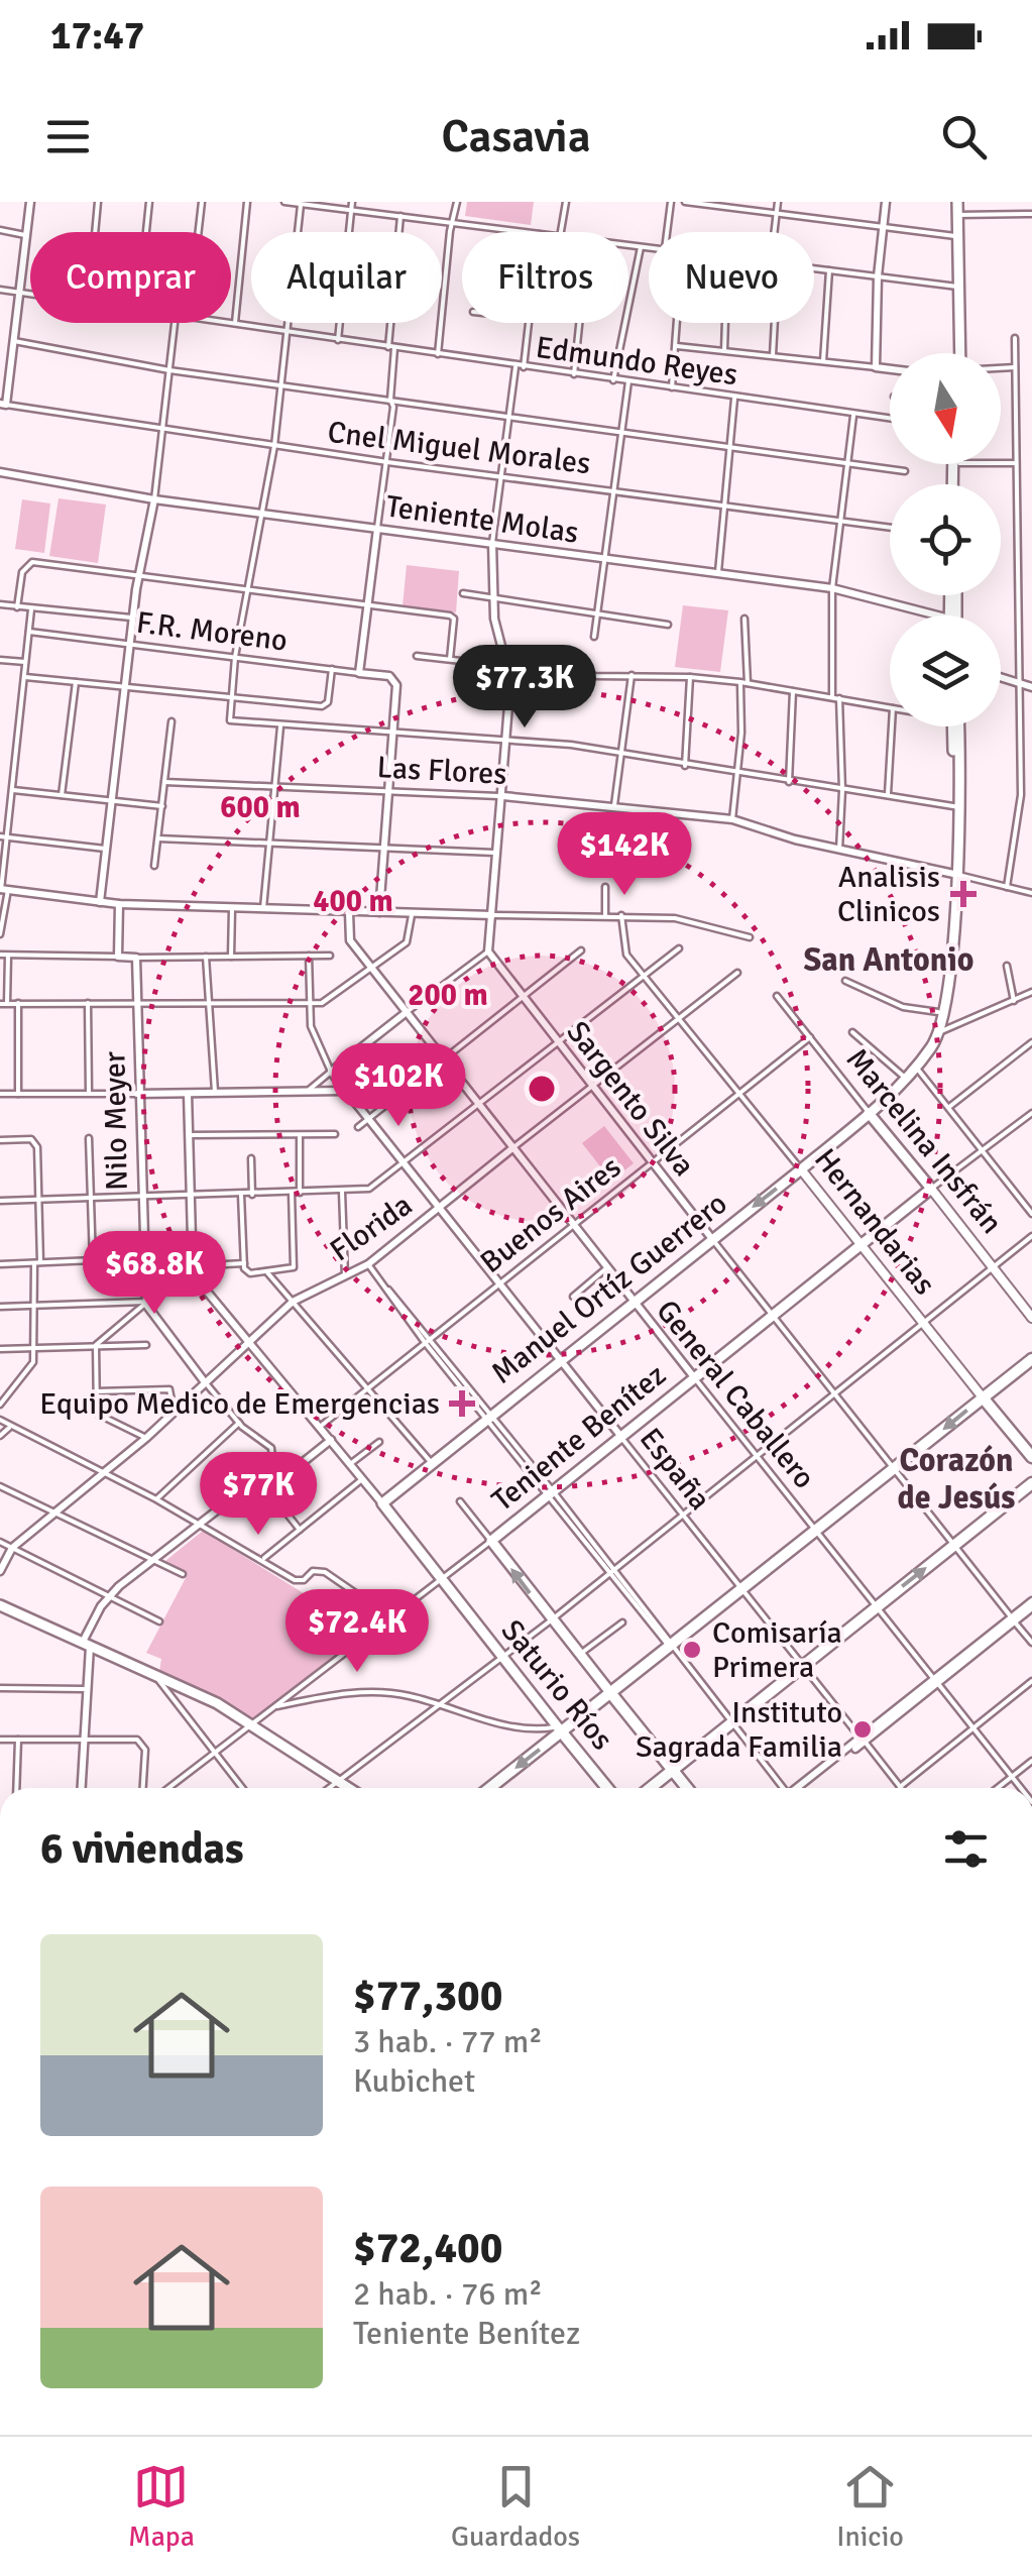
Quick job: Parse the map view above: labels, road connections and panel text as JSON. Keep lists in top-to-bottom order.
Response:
{
  "streets": {
    "highway": ["Hernandarias", "Saturio Ríos"],
    "main road": ["Marcelina Insfrán", "Manuel Ortíz Guerrero", "Teniente Benítez"],
    "street": [
      "Edmundo Reyes",
      "Cnel Miguel Morales",
      "Teniente Molas",
      "F.R. Moreno",
      "Las Flores",
      "Sargento Silva",
      "Nilo Meyer",
      "Buenos Aires",
      "Florida",
      "General Caballero",
      "España"
    ]
  },
  "crossings": [
    ["Sargento Silva", "Buenos Aires"],
    ["Sargento Silva", "Florida"],
    ["Sargento Silva", "Manuel Ortíz Guerrero"],
    ["Sargento Silva", "Teniente Benítez"],
    ["Marcelina Insfrán", "Buenos Aires"],
    ["Marcelina Insfrán", "Manuel Ortíz Guerrero"],
    ["Marcelina Insfrán", "Teniente Benítez"],
    ["Buenos Aires", "Hernandarias"],
    ["Buenos Aires", "General Caballero"],
    ["Buenos Aires", "España"],
    ["Buenos Aires", "Saturio Ríos"],
    ["Hernandarias", "Florida"],
    ["Hernandarias", "Manuel Ortíz Guerrero"],
    ["Hernandarias", "Teniente Benítez"],
    ["Florida", "General Caballero"],
    ["Florida", "España"],
    ["Florida", "Saturio Ríos"],
    ["Manuel Ortíz Guerrero", "General Caballero"],
    ["Manuel Ortíz Guerrero", "España"],
    ["Manuel Ortíz Guerrero", "Saturio Ríos"],
    ["General Caballero", "Teniente Benítez"],
    ["Teniente Benítez", "España"],
    ["Teniente Benítez", "Saturio Ríos"]
  ],
  "districts": ["San Antonio", "Corazón de Jesús"],
  "places": {
    "health": ["Analisis Clinicos", "Equipo Medico de Emergencias"],
    "other": ["Comisaría Primera", "Instituto Sagrada Familia"]
  },
  "north": "bottom",
  "page": {
    "status": "17:47",
    "header": "Casavia",
    "chip": [
      "Comprar",
      "Alquilar",
      "Filtros",
      "Nuevo"
    ],
    "price": [
      "$77.3K",
      "$142K",
      "$102K",
      "$68.8K",
      "$77K",
      "$72.4K"
    ],
    "heading": "6 viviendas",
    "list": [
      {
        "name": "$77,300",
        "note": "3 hab. · 77 m² · Kubichet"
      },
      {
        "name": "$72,400",
        "note": "2 hab. · 76 m² · Teniente Benítez"
      }
    ],
    "tabs": ["Mapa", "Guardados", "Inicio"]
  },
  "rings": ["600 m", "400 m", "200 m"]
}
